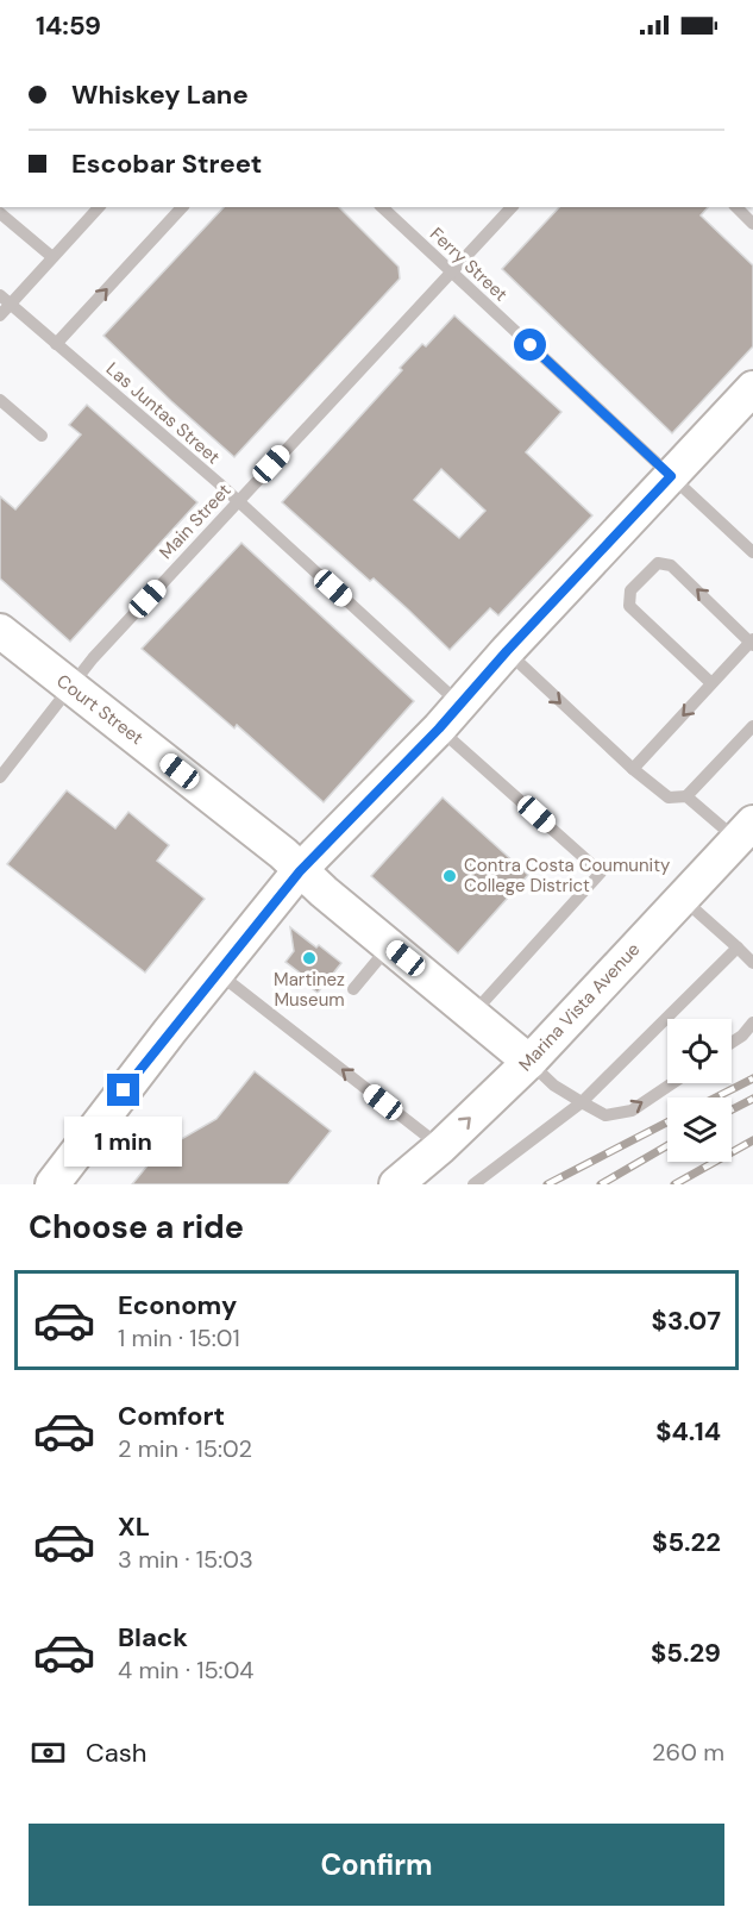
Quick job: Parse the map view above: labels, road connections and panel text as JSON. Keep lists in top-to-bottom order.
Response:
{
  "streets": {
    "main road": ["Court Street", "Marina Vista Avenue"],
    "street": ["Ferry Street", "Las Juntas Street", "Main Street"]
  },
  "crossings": [
    ["Ferry Street", "Main Street"],
    ["Las Juntas Street", "Main Street"],
    ["Las Juntas Street", "Court Street"],
    ["Main Street", "Court Street"],
    ["Court Street", "Marina Vista Avenue"]
  ],
  "places": ["Contra Costa Coumunity College District", "Martinez Museum"],
  "page": {
    "status": "14:59",
    "banner": ["Whiskey Lane", "Escobar Street"],
    "bubble": "1 min",
    "heading": "Choose a ride",
    "list": [
      {
        "name": "Economy",
        "note": "1 min · 15:01",
        "value": "$3.07"
      },
      {
        "name": "Comfort",
        "note": "2 min · 15:02",
        "value": "$4.14"
      },
      {
        "name": "XL",
        "note": "3 min · 15:03",
        "value": "$5.22"
      },
      {
        "name": "Black",
        "note": "4 min · 15:04",
        "value": "$5.29"
      }
    ],
    "pay": ["Cash", "260 m"],
    "buttons": "Confirm"
  }
}
